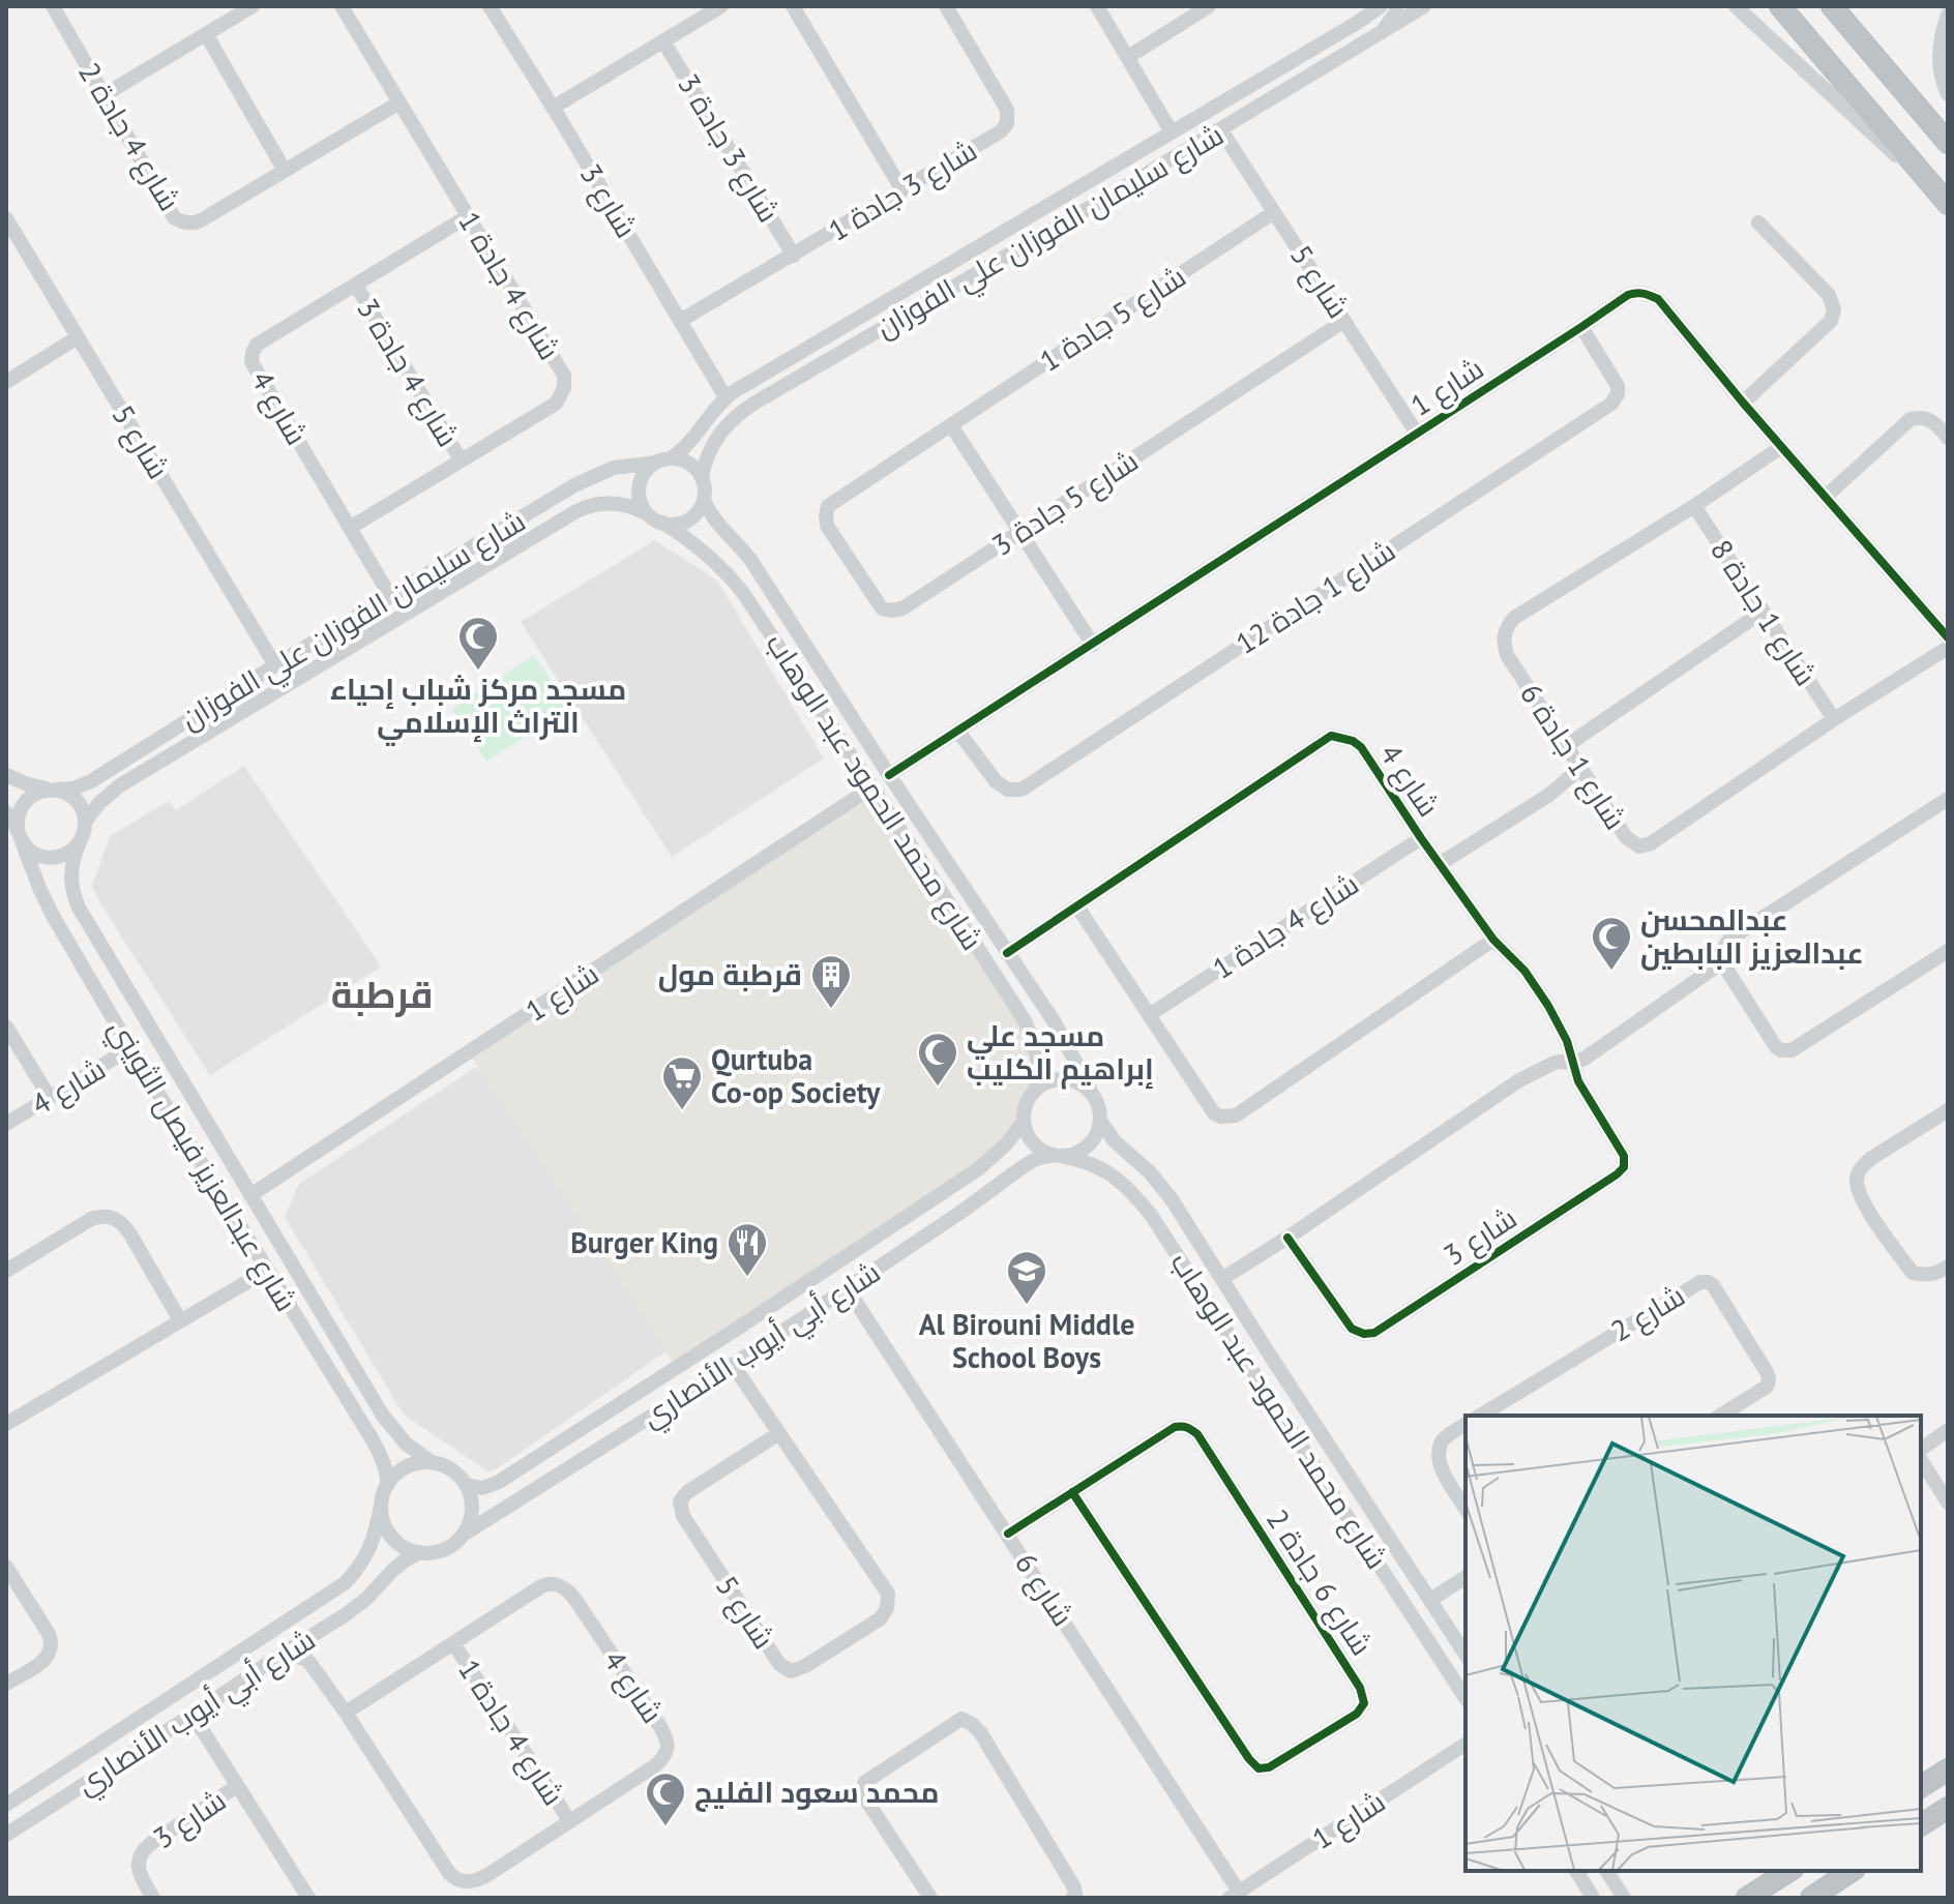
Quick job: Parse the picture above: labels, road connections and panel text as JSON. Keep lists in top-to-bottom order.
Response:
{
  "streets": {
    "street": [
      "شارع 4 جادة 2",
      "شارع 3 جادة 3",
      "شارع 3 جادة 1",
      "شارع 3",
      "شارع سليمان الفوزان علي الفوزان",
      "شارع 5",
      "شارع 4 جادة 1",
      "شارع 5 جادة 1",
      "شارع 4 جادة 3",
      "شارع 1",
      "شارع 4",
      "شارع 5 جادة 3",
      "شارع 1 جادة 12",
      "شارع 1 جادة 8",
      "شارع 1 جادة 6",
      "شارع محمد الحمود عبد الوهاب",
      "شارع عبدالعزيز فيصل الثويني",
      "شارع 2",
      "شارع أبي أيوب الأنصاري",
      "شارع 6 جادة 2",
      "شارع 6"
    ]
  },
  "crossings": [
    ["شارع 4 جادة 2", "شارع 4 جادة 1"],
    ["شارع 3 جادة 3", "شارع 3 جادة 1"],
    ["شارع 3 جادة 1", "شارع 3"],
    ["شارع 3", "شارع سليمان الفوزان علي الفوزان"],
    ["شارع 3", "شارع 4"],
    ["شارع 3", "شارع أبي أيوب الأنصاري"],
    ["شارع سليمان الفوزان علي الفوزان", "شارع 5"],
    ["شارع سليمان الفوزان علي الفوزان", "شارع 4"],
    ["شارع سليمان الفوزان علي الفوزان", "شارع محمد الحمود عبد الوهاب"],
    ["شارع سليمان الفوزان علي الفوزان", "شارع عبدالعزيز فيصل الثويني"],
    ["شارع 5", "شارع 5 جادة 1"],
    ["شارع 5", "شارع 1"],
    ["شارع 5", "شارع 5 جادة 3"],
    ["شارع 5", "شارع أبي أيوب الأنصاري"],
    ["شارع 4 جادة 1", "شارع 4 جادة 3"],
    ["شارع 4 جادة 1", "شارع 4"],
    ["شارع 5 جادة 1", "شارع 5 جادة 3"],
    ["شارع 4 جادة 3", "شارع 4"],
    ["شارع 1", "شارع 1 جادة 12"],
    ["شارع 1", "شارع 1 جادة 6"],
    ["شارع 1", "شارع محمد الحمود عبد الوهاب"],
    ["شارع 1", "شارع عبدالعزيز فيصل الثويني"],
    ["شارع 1", "شارع 6"],
    ["شارع 4", "شارع محمد الحمود عبد الوهاب"],
    ["شارع 4", "شارع عبدالعزيز فيصل الثويني"],
    ["شارع 1 جادة 8", "شارع 1 جادة 6"],
    ["شارع محمد الحمود عبد الوهاب", "شارع أبي أيوب الأنصاري"],
    ["شارع عبدالعزيز فيصل الثويني", "شارع أبي أيوب الأنصاري"],
    ["شارع أبي أيوب الأنصاري", "شارع 6"],
    ["شارع 6 جادة 2", "شارع 6"]
  ],
  "districts": ["قرطبة"],
  "places": {
    "mosque": [
      "مسجد مركز شباب إحياء التراث الإسلامي",
      "عبدالمحسن عبدالعزيز البابطين",
      "مسجد علي إبراهيم الكليب",
      "محمد سعود الفليج"
    ],
    "building": ["قرطبة مول"],
    "supermarket": ["Qurtuba Co-op Society"],
    "restaurant": ["Burger King"],
    "school or university": ["Al Birouni Middle School Boys"]
  }
}
